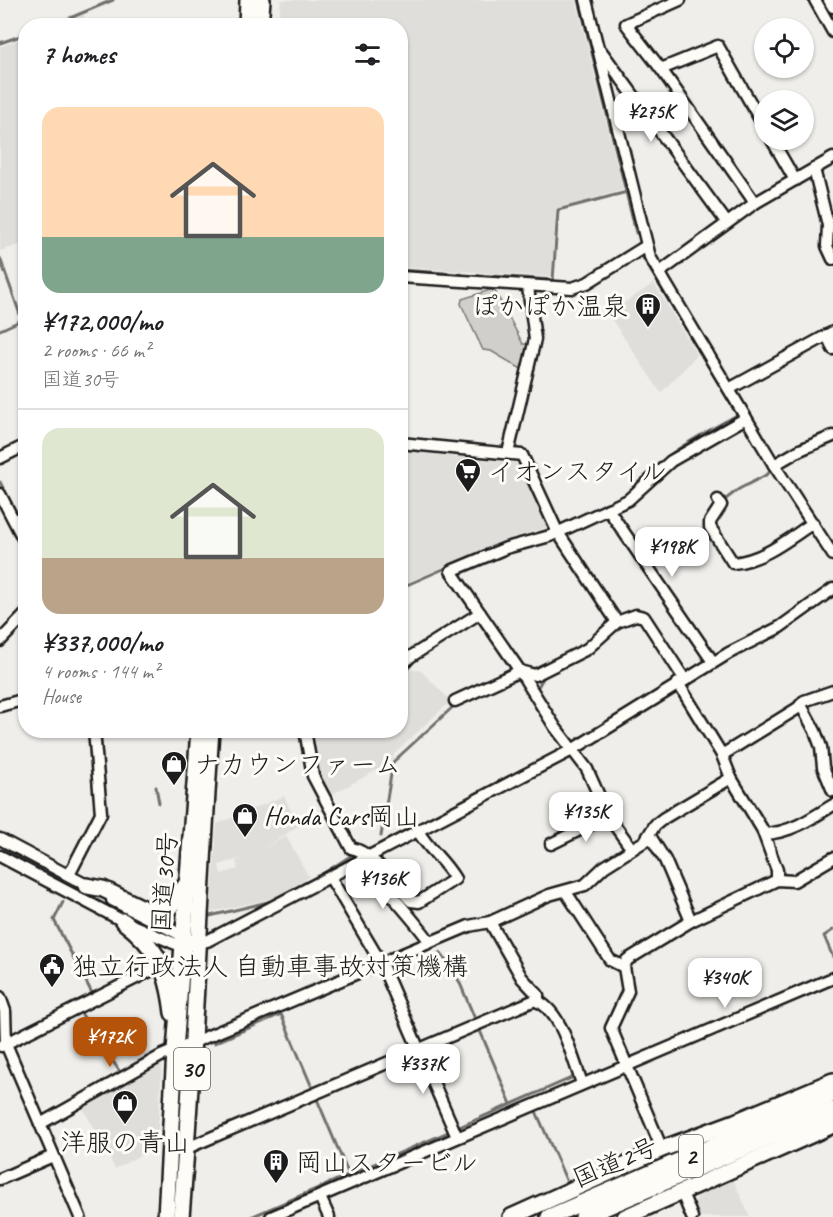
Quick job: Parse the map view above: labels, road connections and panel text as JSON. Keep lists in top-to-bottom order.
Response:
{
  "streets": {
    "highway": [
      "国道30号",
      "30",
      "2",
      "国道2号"
    ]
  },
  "places": {
    "building": ["ぽかぽか温泉", "岡山スタービル"],
    "supermarket": ["イオンスタイル"],
    "shop": ["ナカウンファーム", "Honda Cars岡山", "洋服の青山"],
    "public building": ["独立行政法人 自動車事故対策機構"]
  },
  "page": {
    "heading": "7 homes",
    "list": [
      {
        "name": "¥172,000/mo",
        "note": "2 rooms · 66 m² · 国道30号"
      },
      {
        "name": "¥337,000/mo",
        "note": "4 rooms · 144 m² · House"
      }
    ],
    "price": [
      "¥275K",
      "¥198K",
      "¥135K",
      "¥136K",
      "¥340K",
      "¥172K",
      "¥337K"
    ]
  }
}
